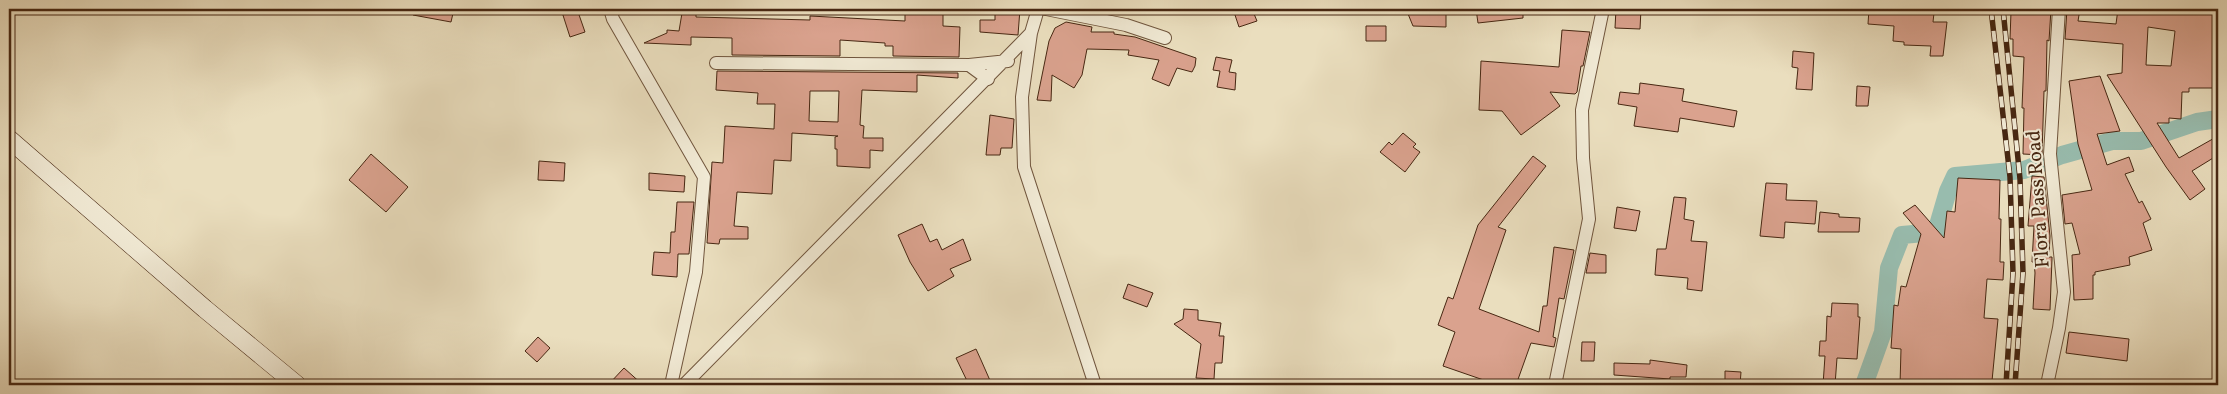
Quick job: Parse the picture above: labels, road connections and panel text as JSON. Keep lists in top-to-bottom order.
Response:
{
  "streets": {
    "street": ["Flora Pass Road"]
  }
}
